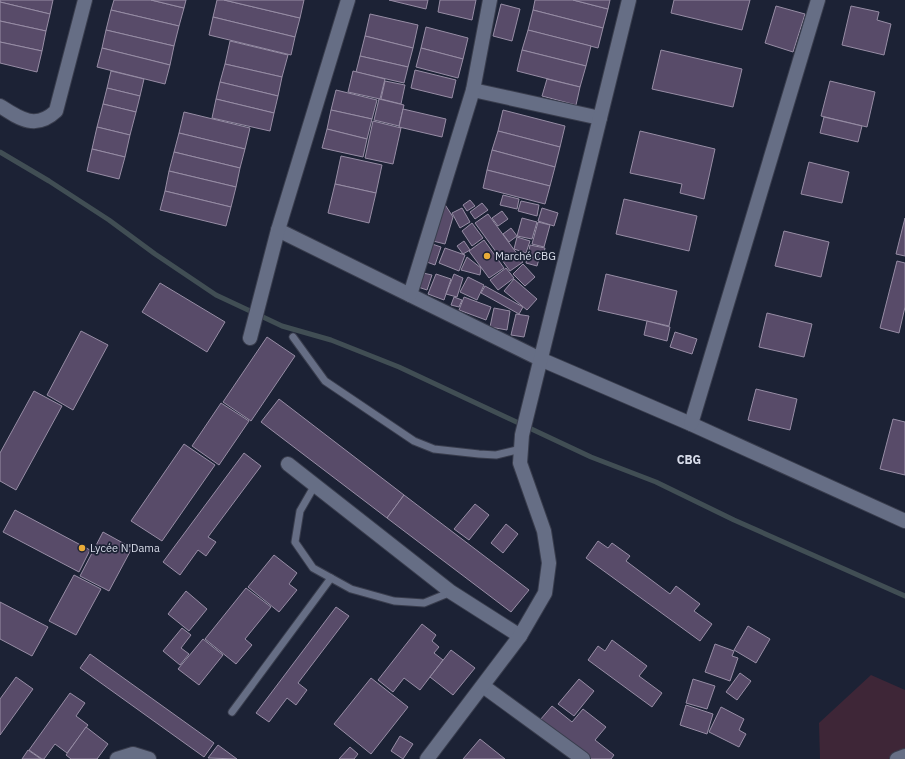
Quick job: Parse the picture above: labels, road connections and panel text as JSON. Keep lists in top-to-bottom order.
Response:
{
  "districts": ["CBG"],
  "places": ["Marché CBG", "Lycée N'Dama"]
}
